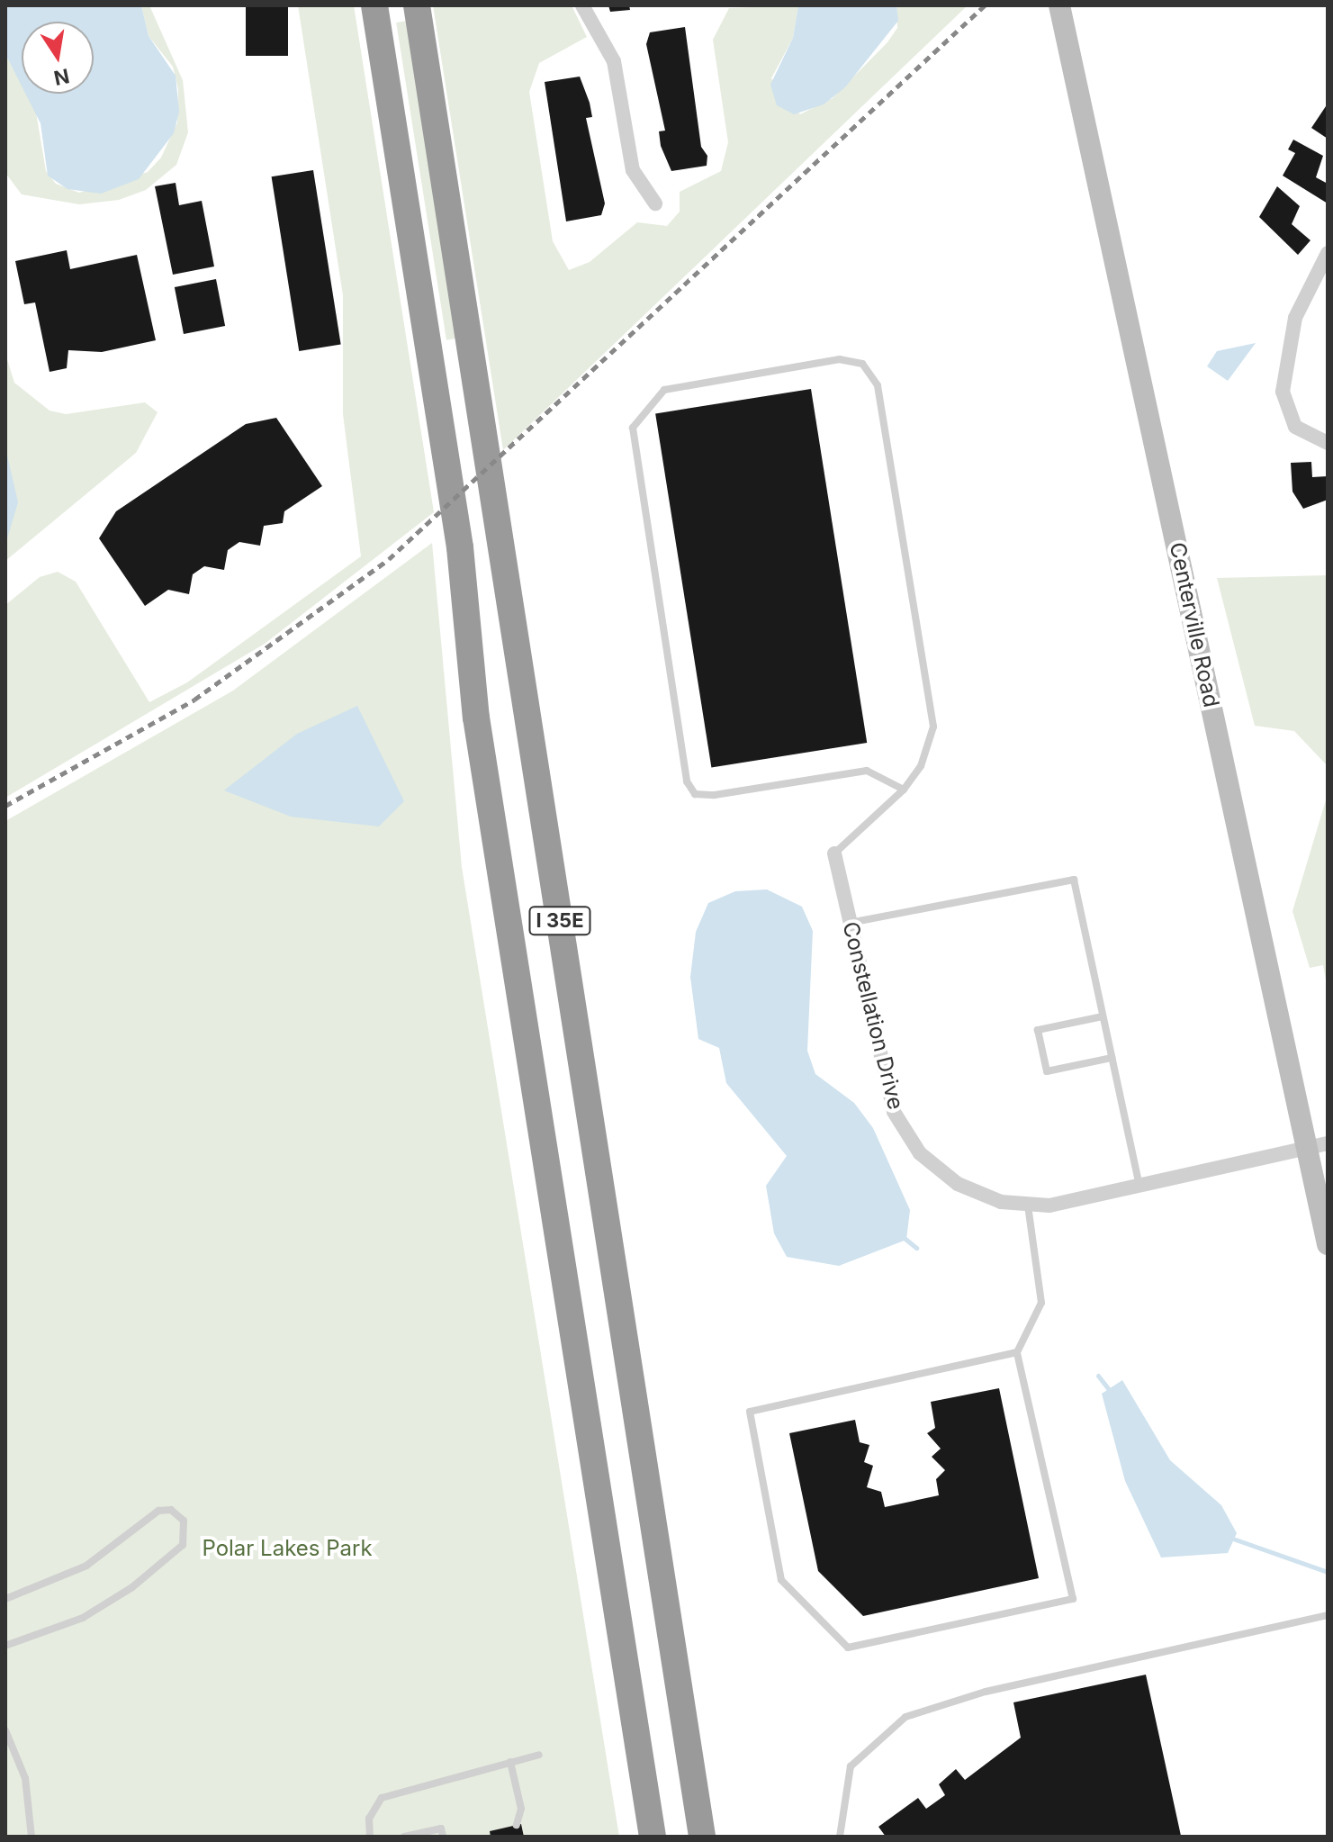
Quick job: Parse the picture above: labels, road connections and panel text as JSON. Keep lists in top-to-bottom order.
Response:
{
  "streets": {
    "highway": ["I 35E"],
    "main road": ["Centerville Road"],
    "street": ["Constellation Drive"]
  },
  "crossings": [
    ["Centerville Road", "Constellation Drive"]
  ],
  "parks": ["Polar Lakes Park"],
  "north": "bottom"
}
